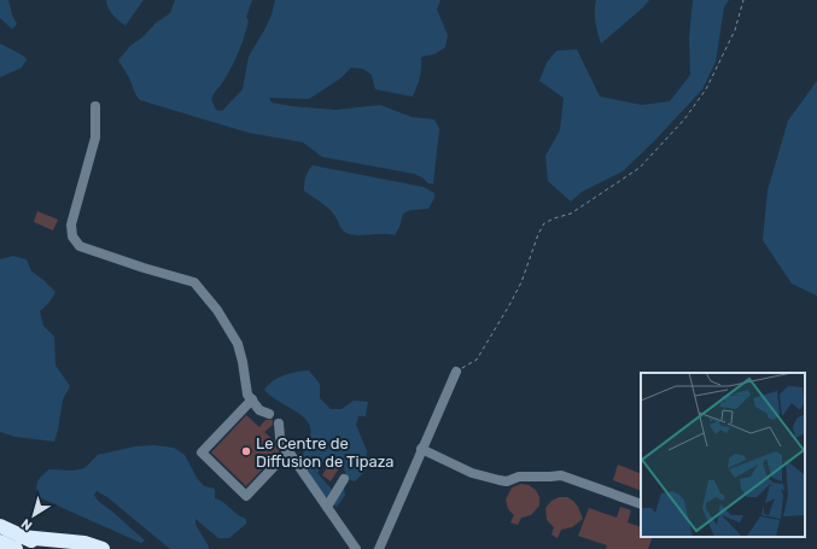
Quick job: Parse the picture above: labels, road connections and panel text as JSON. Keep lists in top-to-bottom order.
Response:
{
  "places": ["Le Centre de Diffusion de Tipaza"],
  "north": "bottom left"
}
